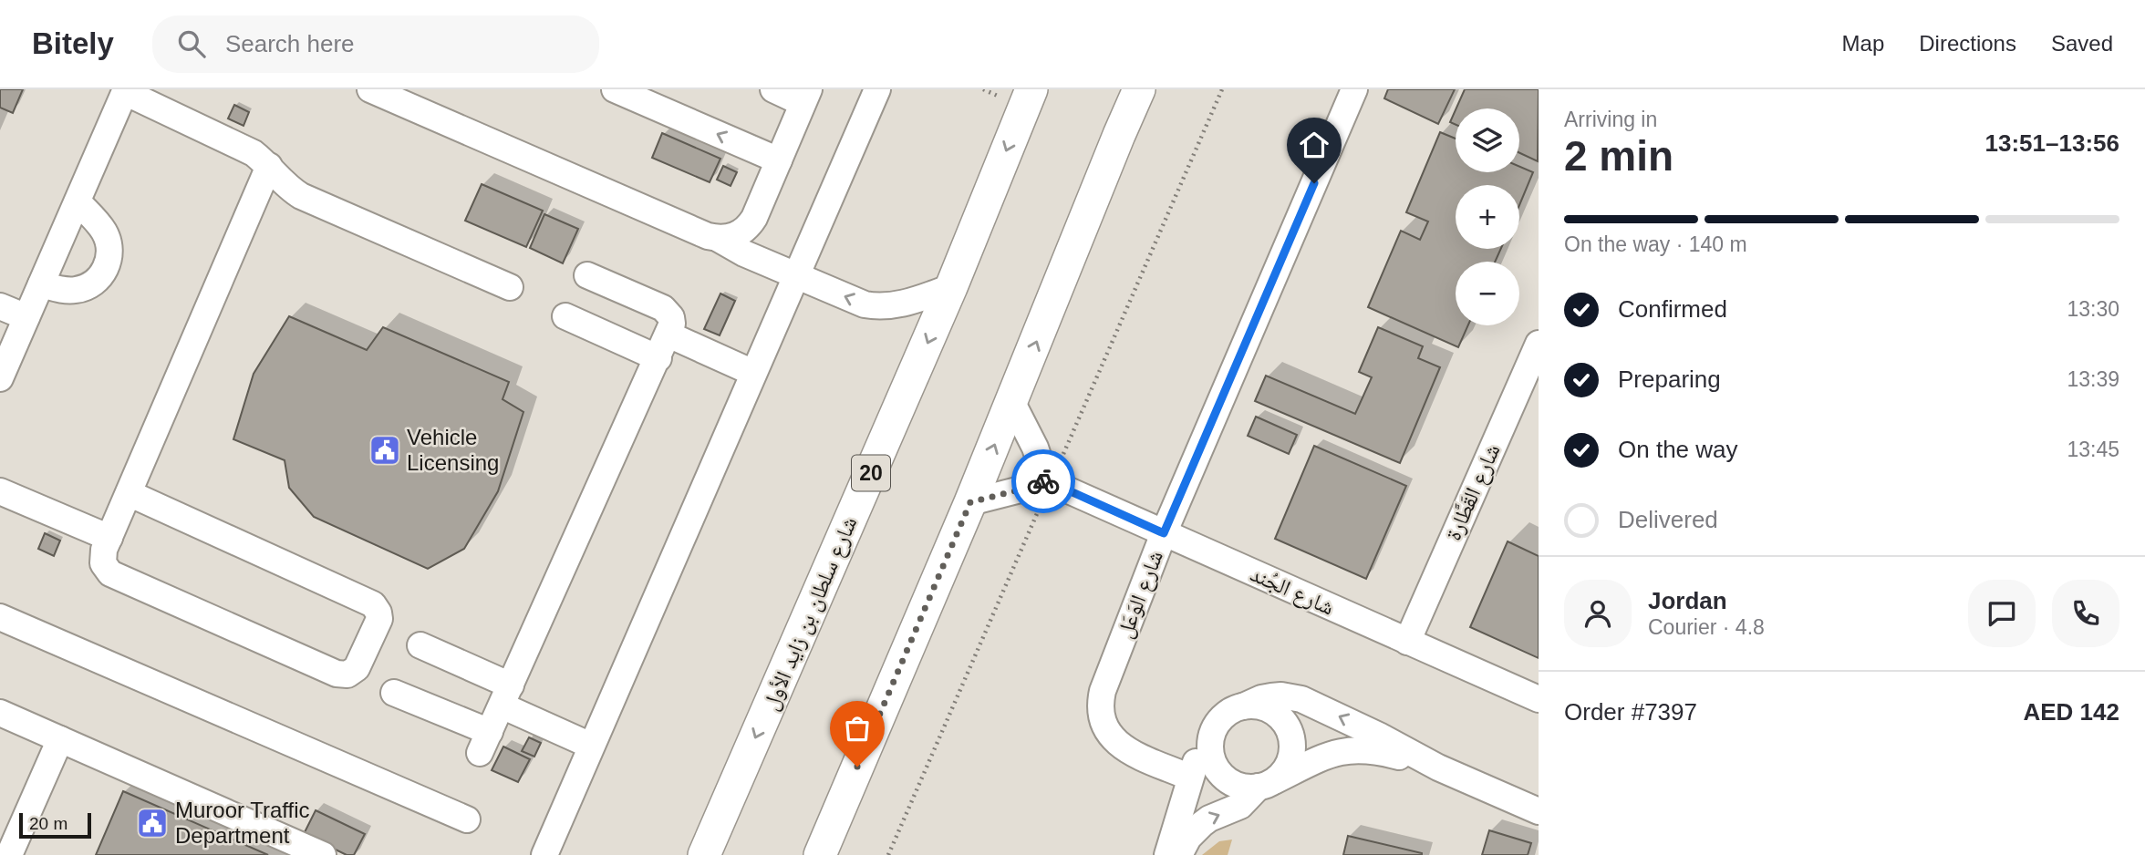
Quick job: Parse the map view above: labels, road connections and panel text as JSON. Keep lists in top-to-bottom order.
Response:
{
  "streets": {
    "main road": ["20", "شارع سلطان بن زايد الأول"],
    "street": ["شارع القَطَّارة", "شارع الجُند", "شارع الوَعَل"]
  },
  "crossings": [
    ["شارع القَطَّارة", "شارع الجُند"],
    ["شارع الجُند", "شارع الوَعَل"]
  ],
  "places": {
    "public building": ["Vehicle Licensing", "Muroor Traffic Department"]
  },
  "scale_bar": "20 m",
  "page": {
    "header": "Bitely",
    "search": "Search here",
    "nav": ["Map", "Directions", "Saved"],
    "heading": ["2 min", "Arriving in", "13:51–13:56"],
    "panel": [
      "Jordan",
      "Courier · 4.8",
      "Order #7397",
      "AED 142"
    ],
    "map_buttons": ["+", "−"],
    "bar": "On the way · 140 m",
    "list": [
      ["Confirmed", "13:30"],
      ["Preparing", "13:39"],
      ["On the way", "13:45"],
      "Delivered"
    ],
    "scale": "20 m"
  }
}
